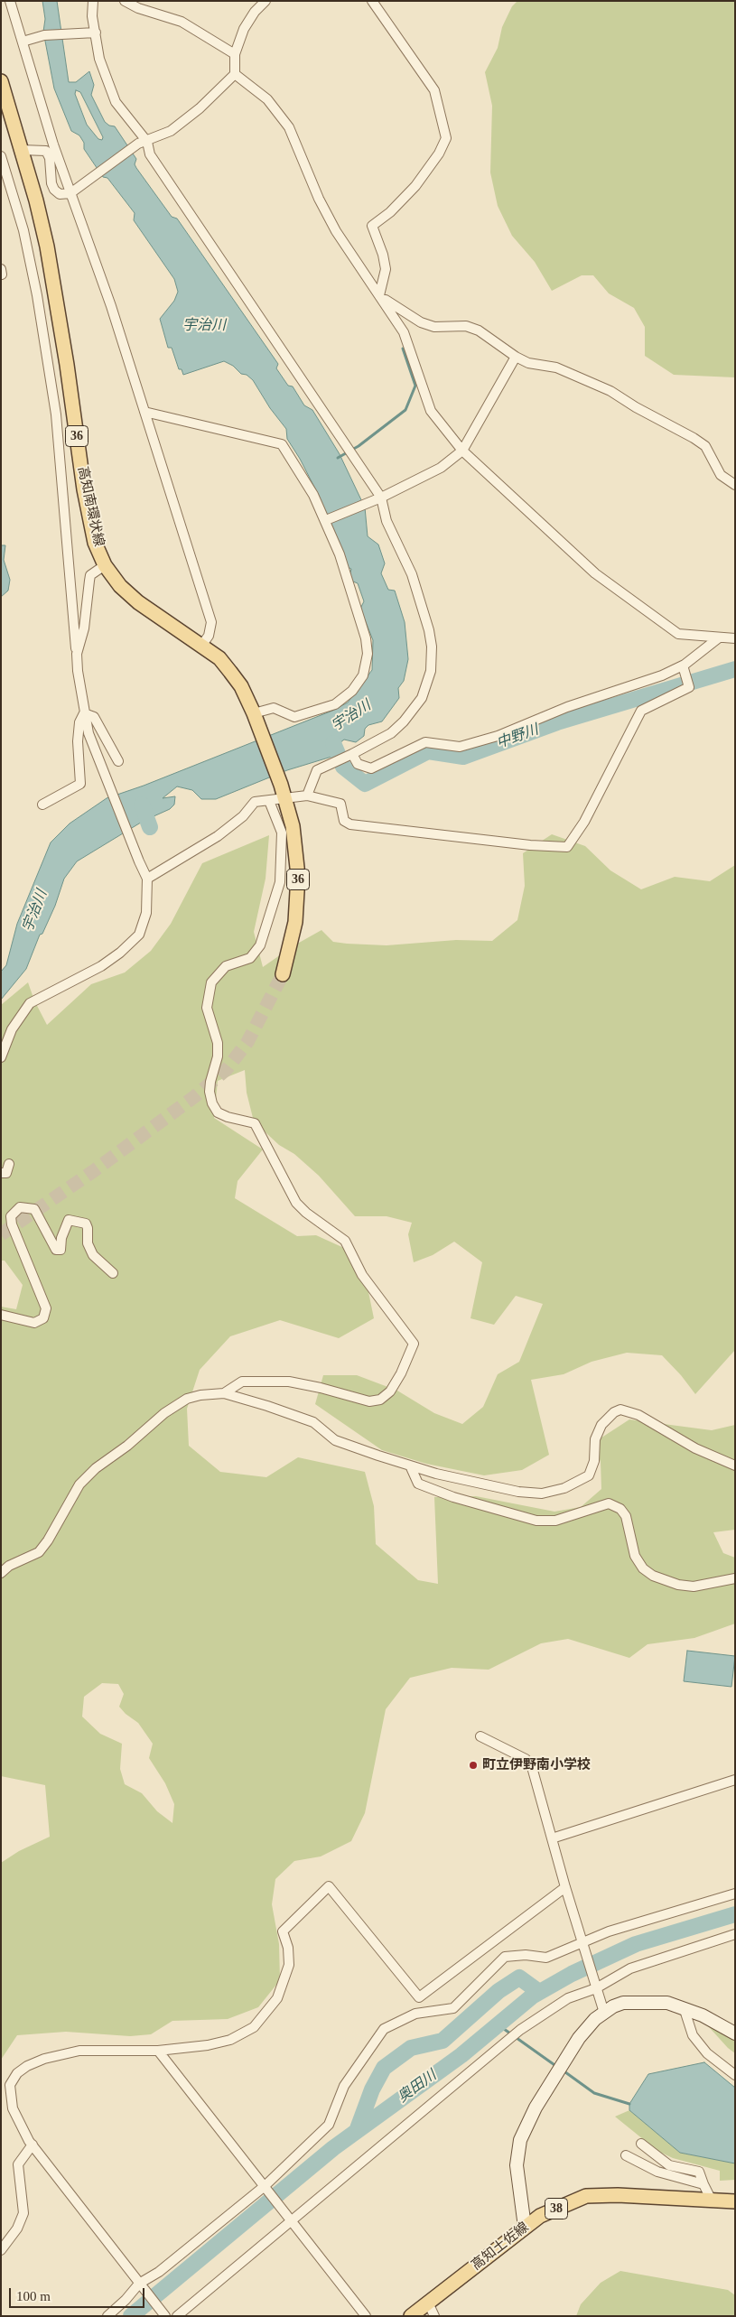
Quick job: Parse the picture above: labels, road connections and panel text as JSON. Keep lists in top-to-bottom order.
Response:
{
  "streets": {
    "main road": [
      "36",
      "高知南環状線",
      "38",
      "高知土佐線"
    ]
  },
  "water": ["宇治川", "中野川", "奥田川"],
  "places": ["町立伊野南小学校"],
  "scale_bar": "100 m"
}
